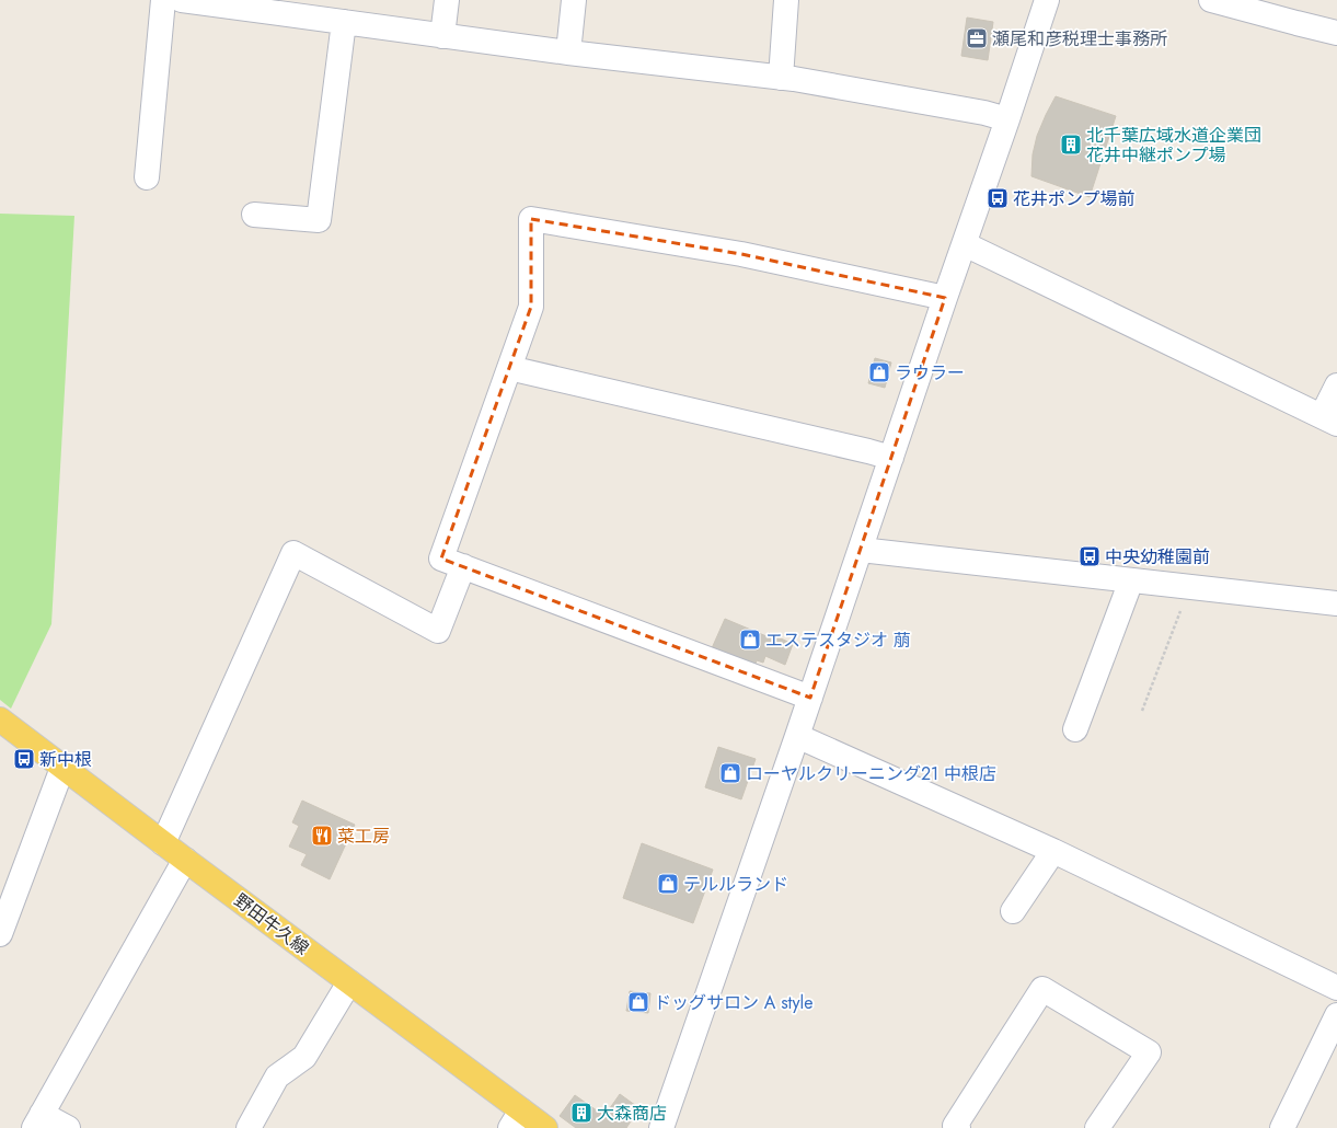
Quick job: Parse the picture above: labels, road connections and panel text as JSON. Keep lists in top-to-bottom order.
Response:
{
  "streets": {
    "main road": ["野田牛久線"]
  },
  "places": {
    "office": ["瀬尾和彦税理士事務所"],
    "building": ["北千葉広域水道企業団 花井中継ポンプ場", "大森商店"],
    "bus stop": ["花井ポンプ場前", "中央幼稚園前", "新中根"],
    "shop": [
      "ラウラー",
      "エステスタジオ 萠",
      "ローヤルクリーニング21 中根店",
      "テルルランド",
      "ドッグサロン A style"
    ],
    "restaurant": ["菜工房"]
  }
}
